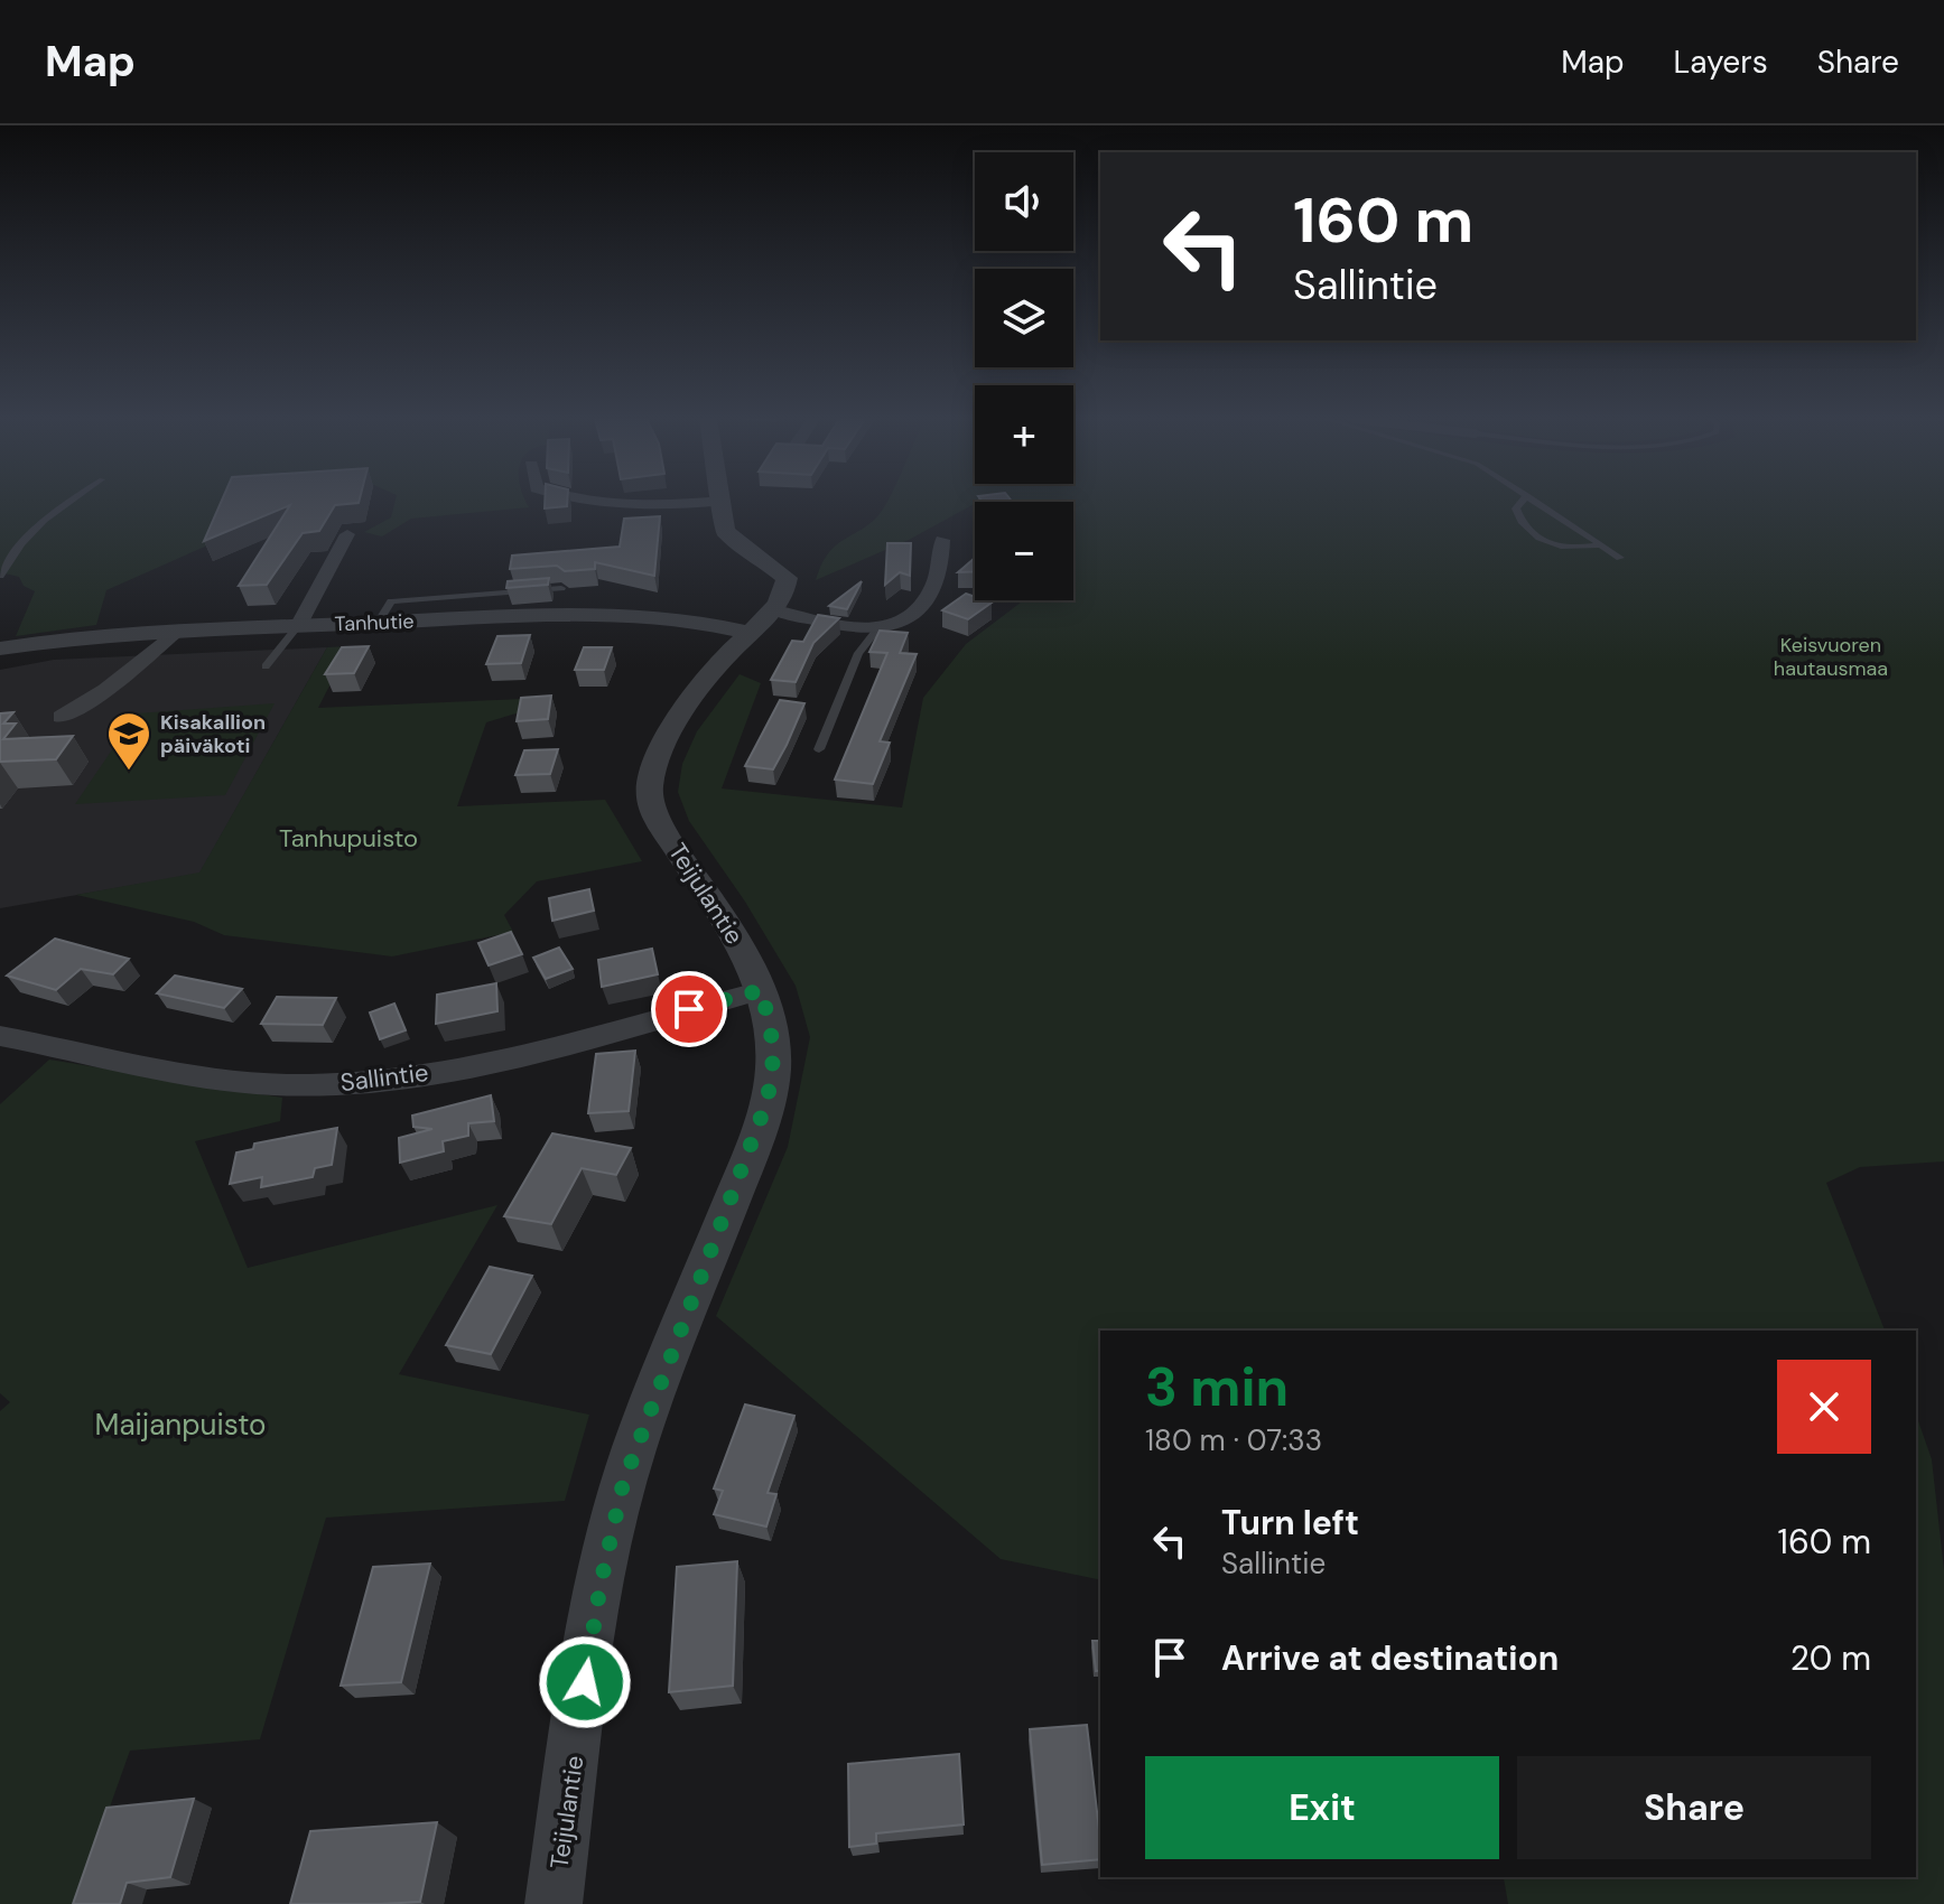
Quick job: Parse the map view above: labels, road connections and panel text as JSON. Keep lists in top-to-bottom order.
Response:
{
  "streets": {
    "street": ["Tanhutie", "Teijulantie", "Sallintie"]
  },
  "crossings": [
    ["Tanhutie", "Teijulantie"],
    ["Teijulantie", "Sallintie"]
  ],
  "parks": ["Keisvuoren hautausmaa", "Tanhupuisto", "Maijanpuisto"],
  "places": {
    "school or university": ["Kisakallion päiväkoti"]
  },
  "page": {
    "header": "Map",
    "nav": ["Map", "Layers", "Share"],
    "map_buttons": ["+", "−"],
    "turn": ["160 m", "Sallintie"],
    "heading": ["3 min", "180 m · 07:33"],
    "list": [
      {
        "name": "Turn left",
        "note": "Sallintie",
        "value": "160 m"
      },
      {
        "name": "Arrive at destination",
        "value": "20 m"
      }
    ],
    "buttons": ["Exit", "Share"]
  }
}
